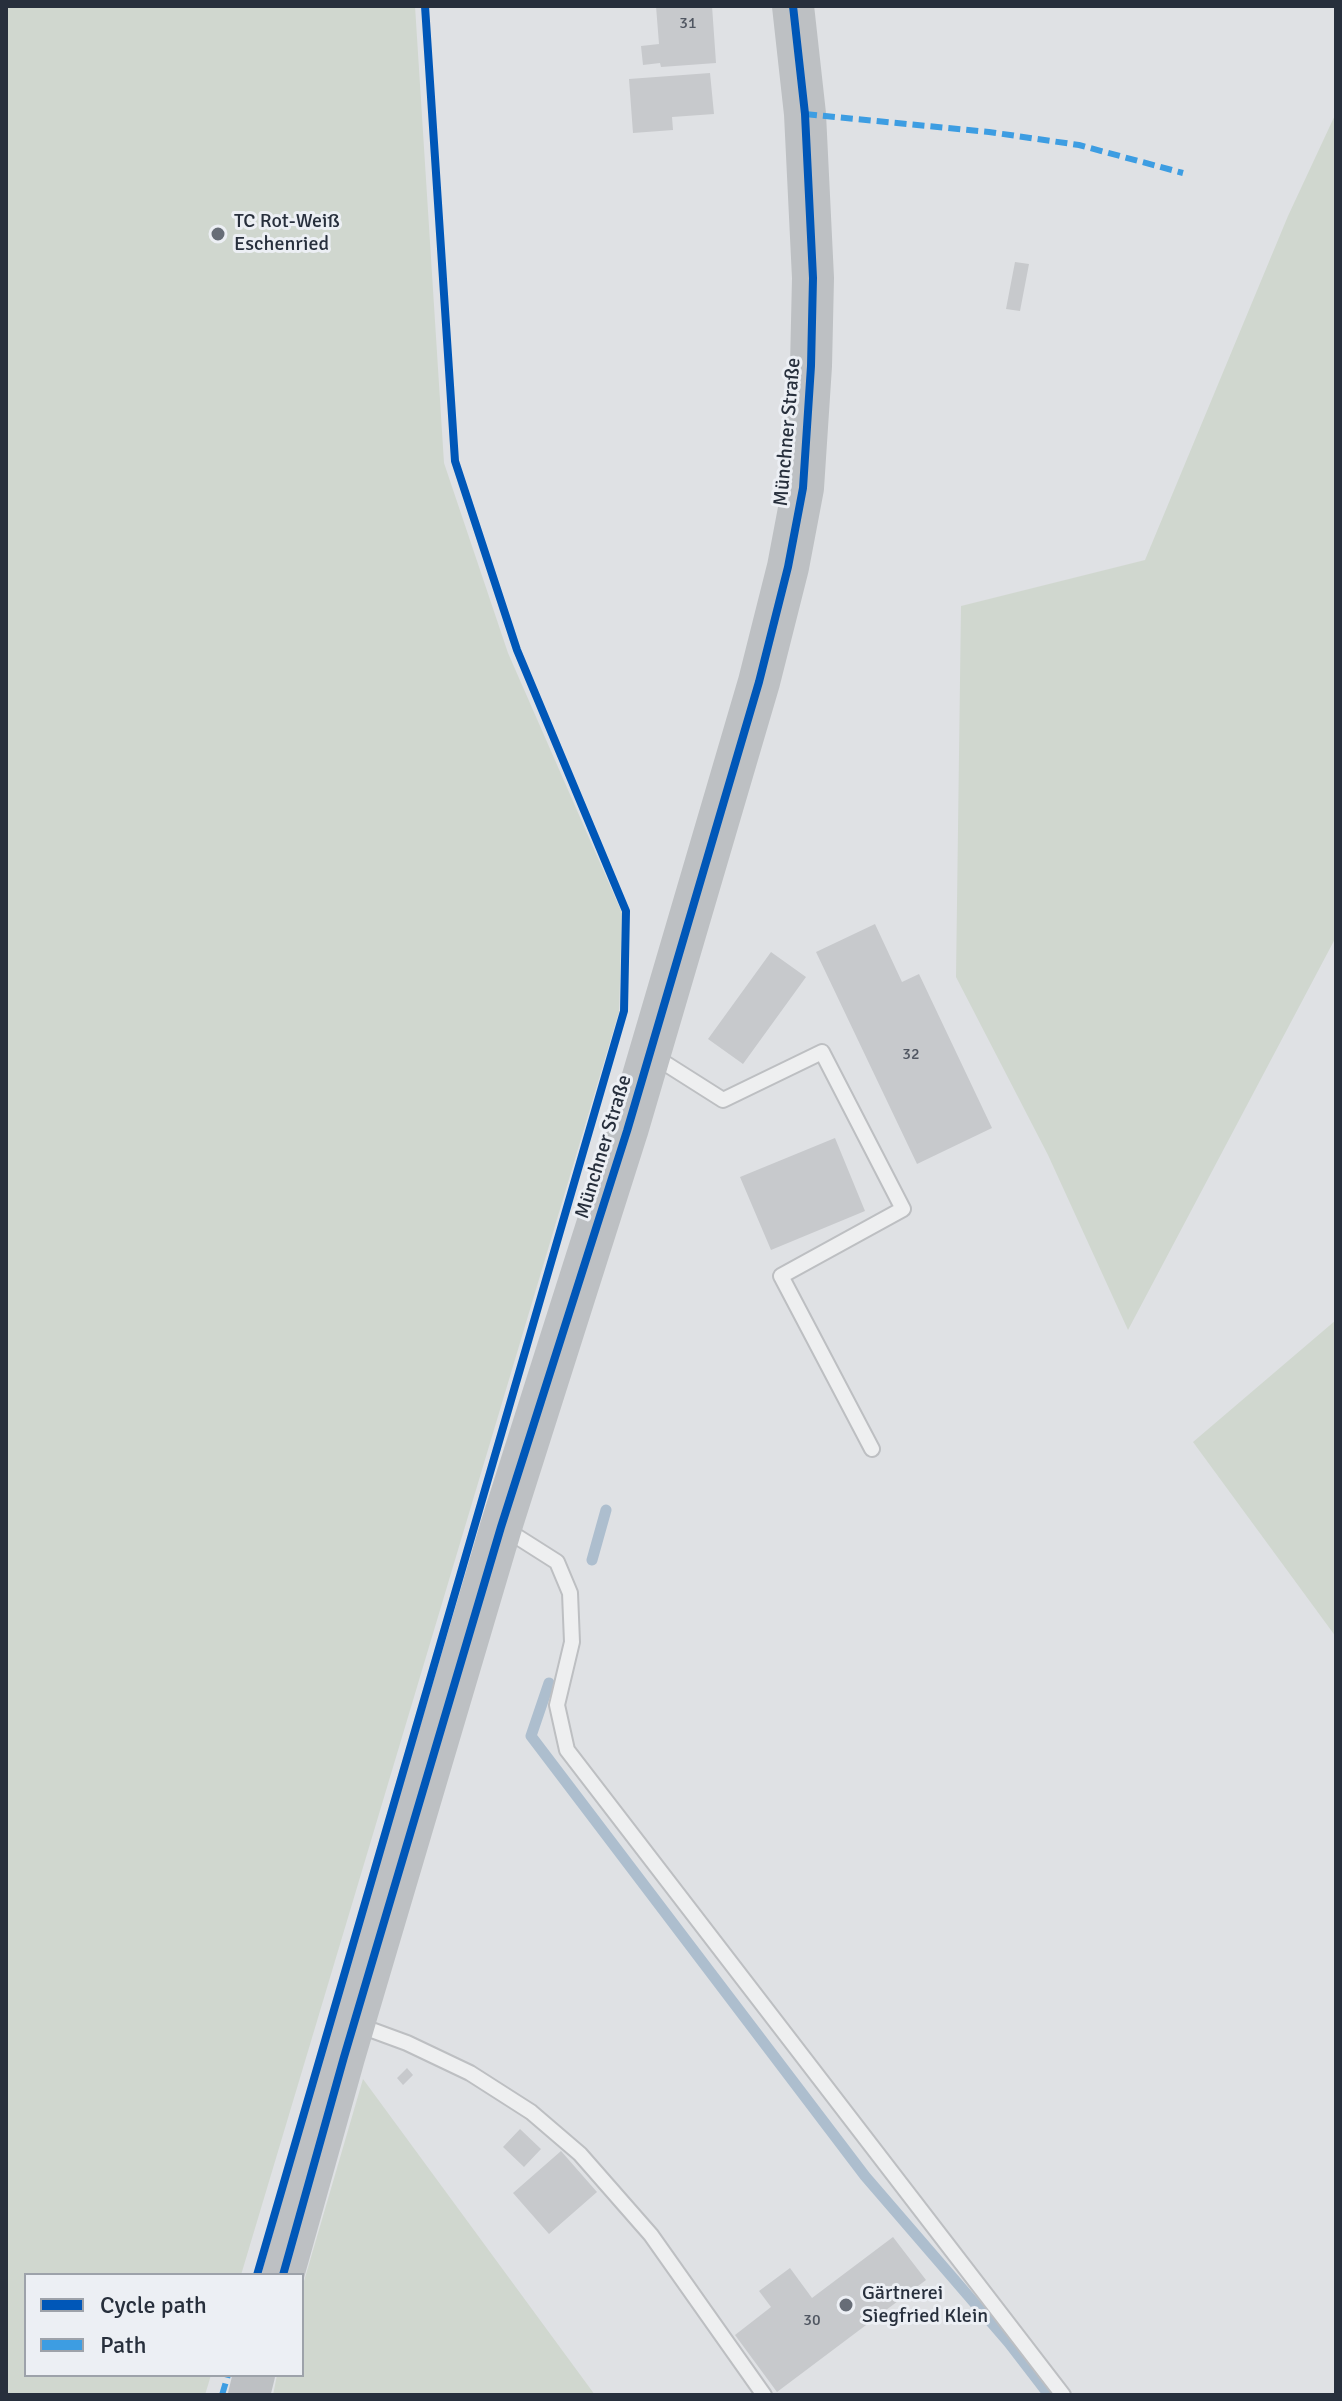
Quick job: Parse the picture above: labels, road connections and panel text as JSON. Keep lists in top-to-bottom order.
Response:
{
  "streets": {
    "street": ["Münchner Straße"]
  },
  "places": ["TC Rot-Weiß Eschenried", "Gärtnerei Siegfried Klein"],
  "house_numbers": ["31", "32", "30"],
  "legend": ["Cycle path", "Path"]
}
